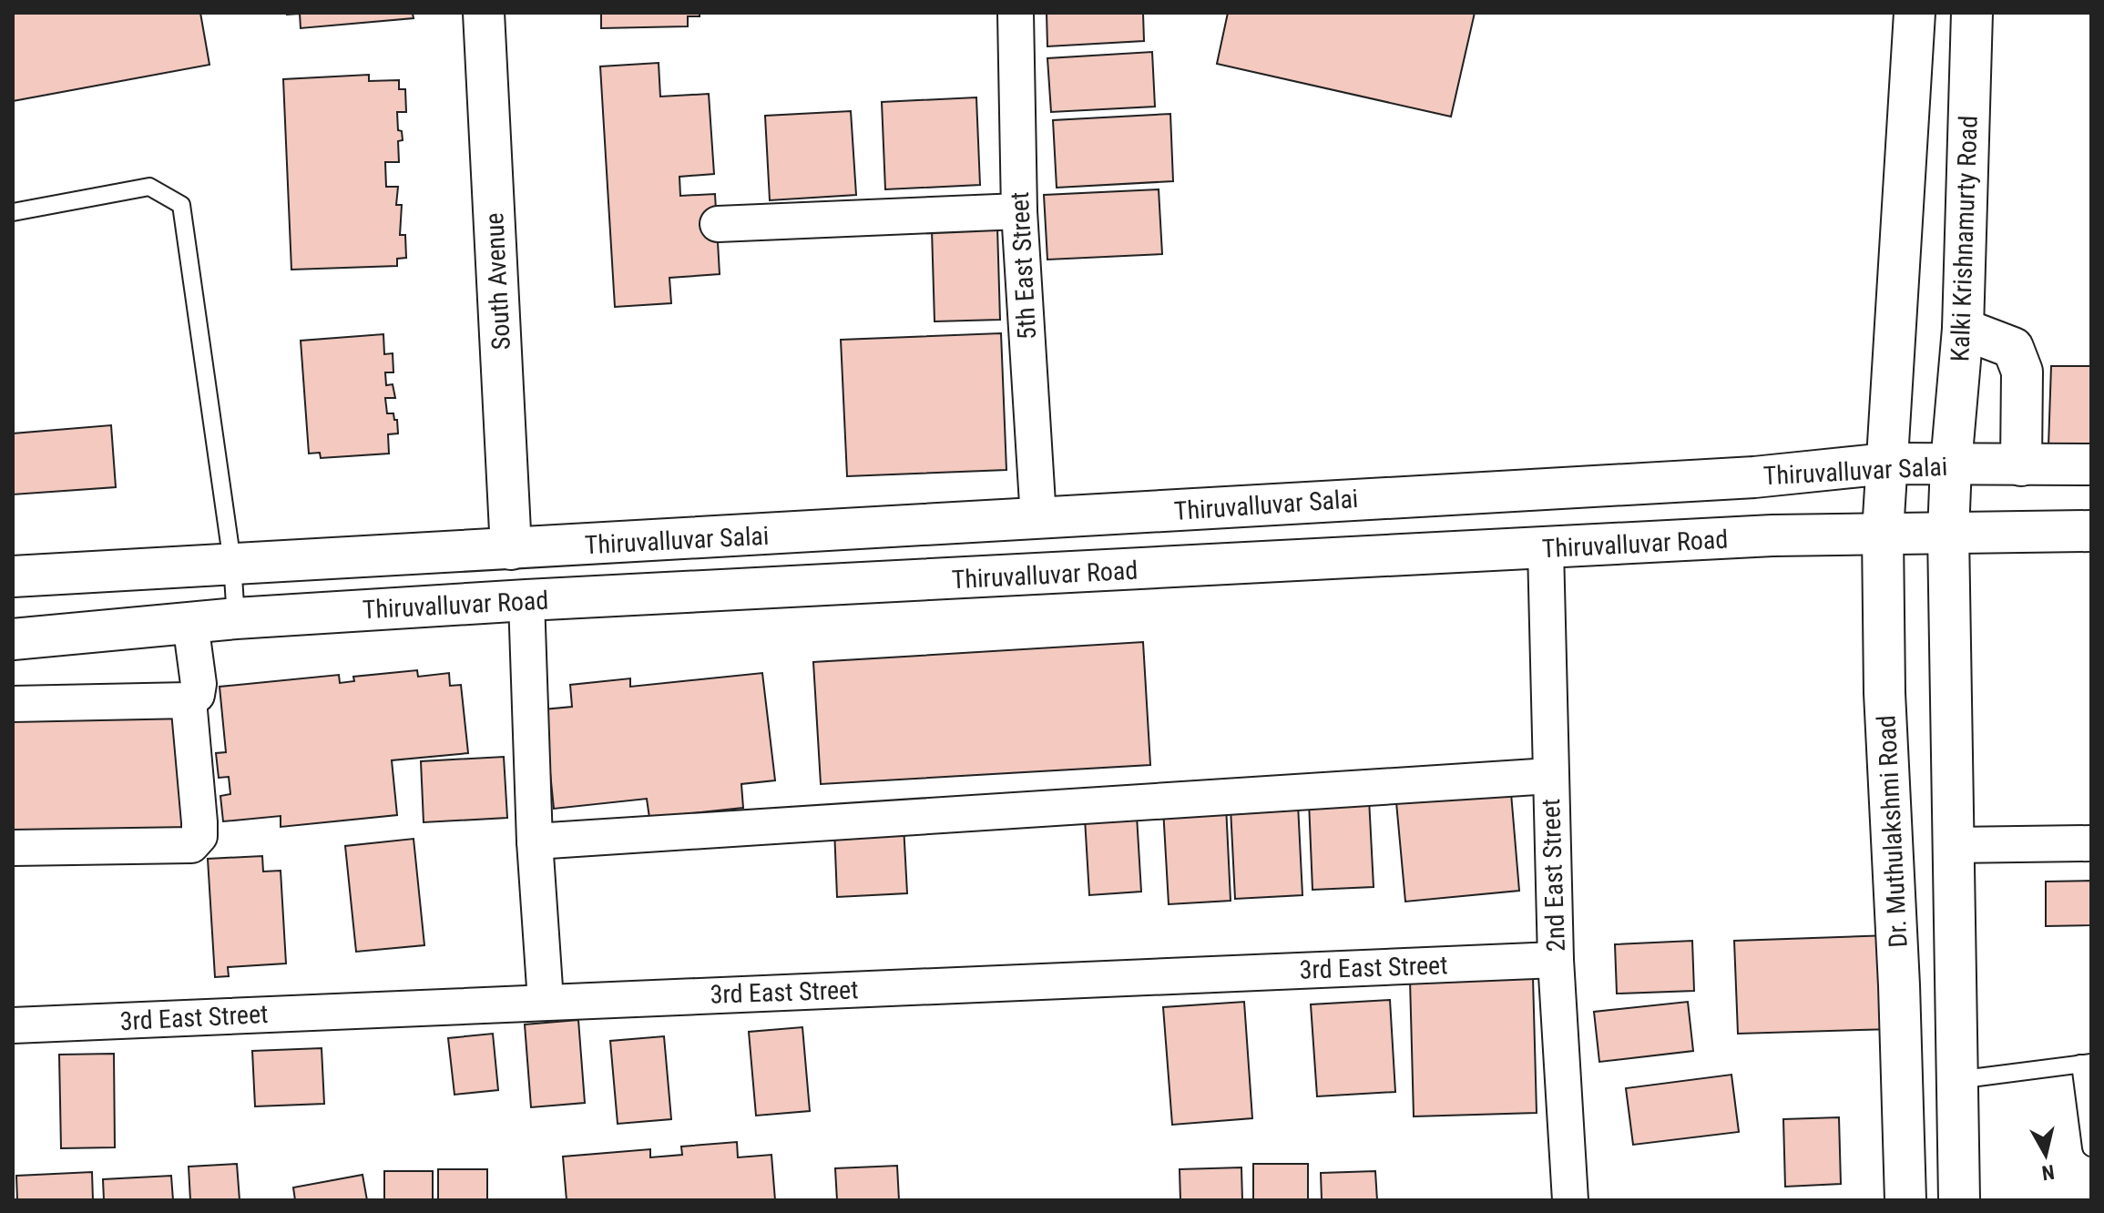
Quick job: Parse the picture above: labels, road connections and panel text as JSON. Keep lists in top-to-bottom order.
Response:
{
  "streets": {
    "main road": [
      "Kalki Krishnamurty Road",
      "South Avenue",
      "Thiruvalluvar Salai",
      "Thiruvalluvar Road",
      "Dr. Muthulakshmi Road"
    ],
    "street": ["5th East Street", "2nd East Street", "3rd East Street"]
  },
  "crossings": [
    ["Kalki Krishnamurty Road", "Thiruvalluvar Salai"],
    ["5th East Street", "Thiruvalluvar Salai"],
    ["South Avenue", "Thiruvalluvar Salai"],
    ["South Avenue", "Thiruvalluvar Road"],
    ["Thiruvalluvar Salai", "Thiruvalluvar Road"],
    ["Thiruvalluvar Salai", "Dr. Muthulakshmi Road"],
    ["Thiruvalluvar Road", "Dr. Muthulakshmi Road"],
    ["Thiruvalluvar Road", "2nd East Street"],
    ["2nd East Street", "3rd East Street"]
  ],
  "north": "bottom"
}
